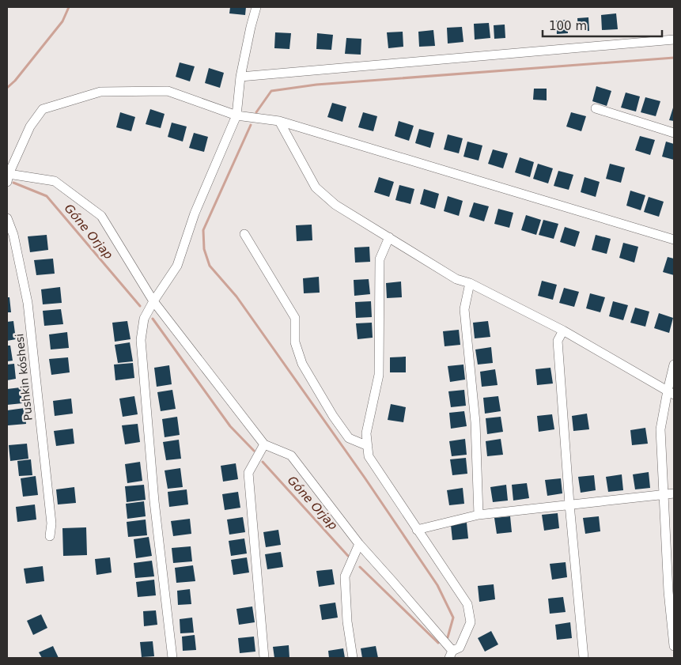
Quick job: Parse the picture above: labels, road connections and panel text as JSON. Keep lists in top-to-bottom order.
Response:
{
  "streets": {
    "street": ["Pushkin kóshesi"]
  },
  "water": ["Góne Orjap"],
  "scale_bar": "100 m"
}
